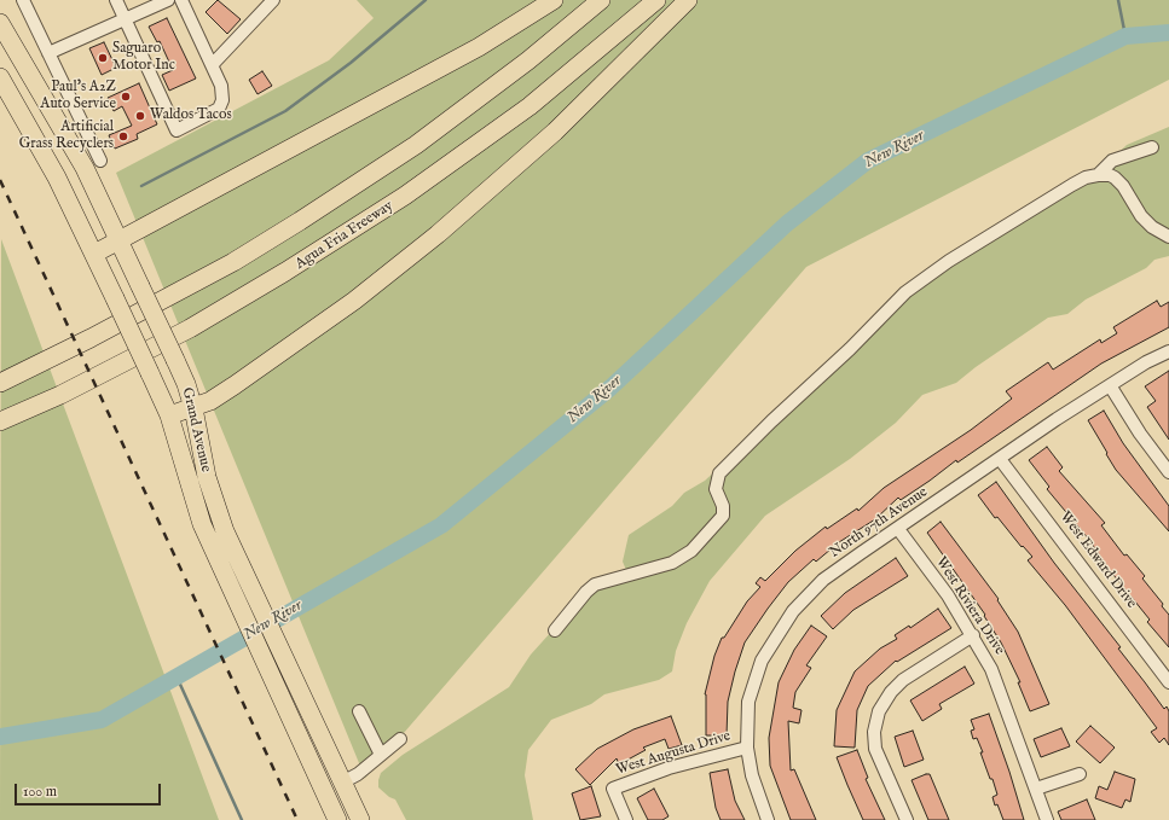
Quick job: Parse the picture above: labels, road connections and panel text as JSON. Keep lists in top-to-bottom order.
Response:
{
  "streets": {
    "highway": ["Agua Fria Freeway", "Grand Avenue"],
    "street": [
      "North 97th Avenue",
      "West Edward Drive",
      "West Riviera Drive",
      "West Augusta Drive"
    ]
  },
  "crossings": [
    ["North 97th Avenue", "West Edward Drive"],
    ["North 97th Avenue", "West Riviera Drive"],
    ["North 97th Avenue", "West Augusta Drive"]
  ],
  "water": ["New River"],
  "places": [
    "Saguaro Motor Inc",
    "Paul's A2Z Auto Service",
    "Waldos Tacos",
    "Artificial Grass Recyclers"
  ],
  "scale_bar": "100 m"
}
